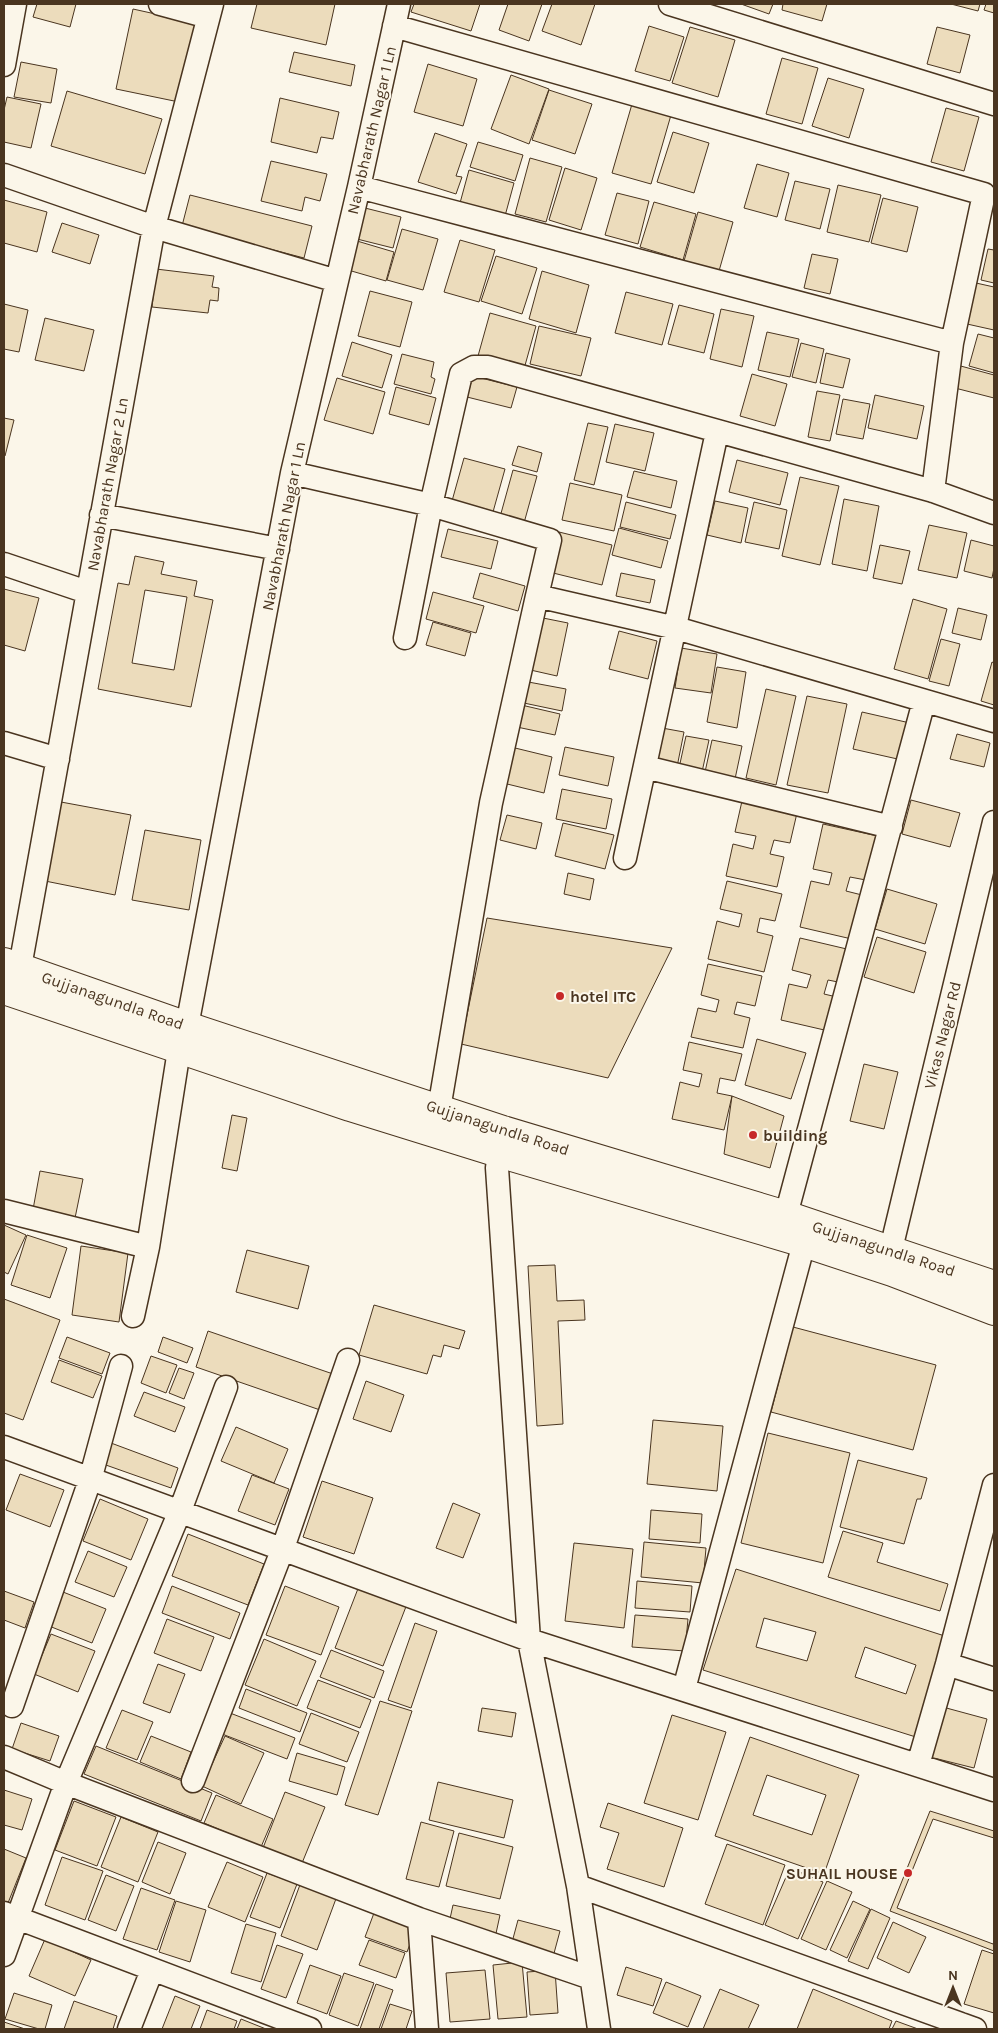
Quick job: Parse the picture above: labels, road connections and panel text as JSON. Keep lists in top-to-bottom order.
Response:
{
  "streets": {
    "main road": ["Gujjanagundla Road"],
    "street": ["Navabharath Nagar 1 Ln", "Navabharath Nagar 2 Ln", "Vikas Nagar Rd"]
  },
  "crossings": [
    ["Navabharath Nagar 1 Ln", "Gujjanagundla Road"],
    ["Navabharath Nagar 2 Ln", "Gujjanagundla Road"],
    ["Gujjanagundla Road", "Vikas Nagar Rd"]
  ],
  "places": ["hotel ITC", "building", "SUHAIL HOUSE"],
  "north": "top"
}
